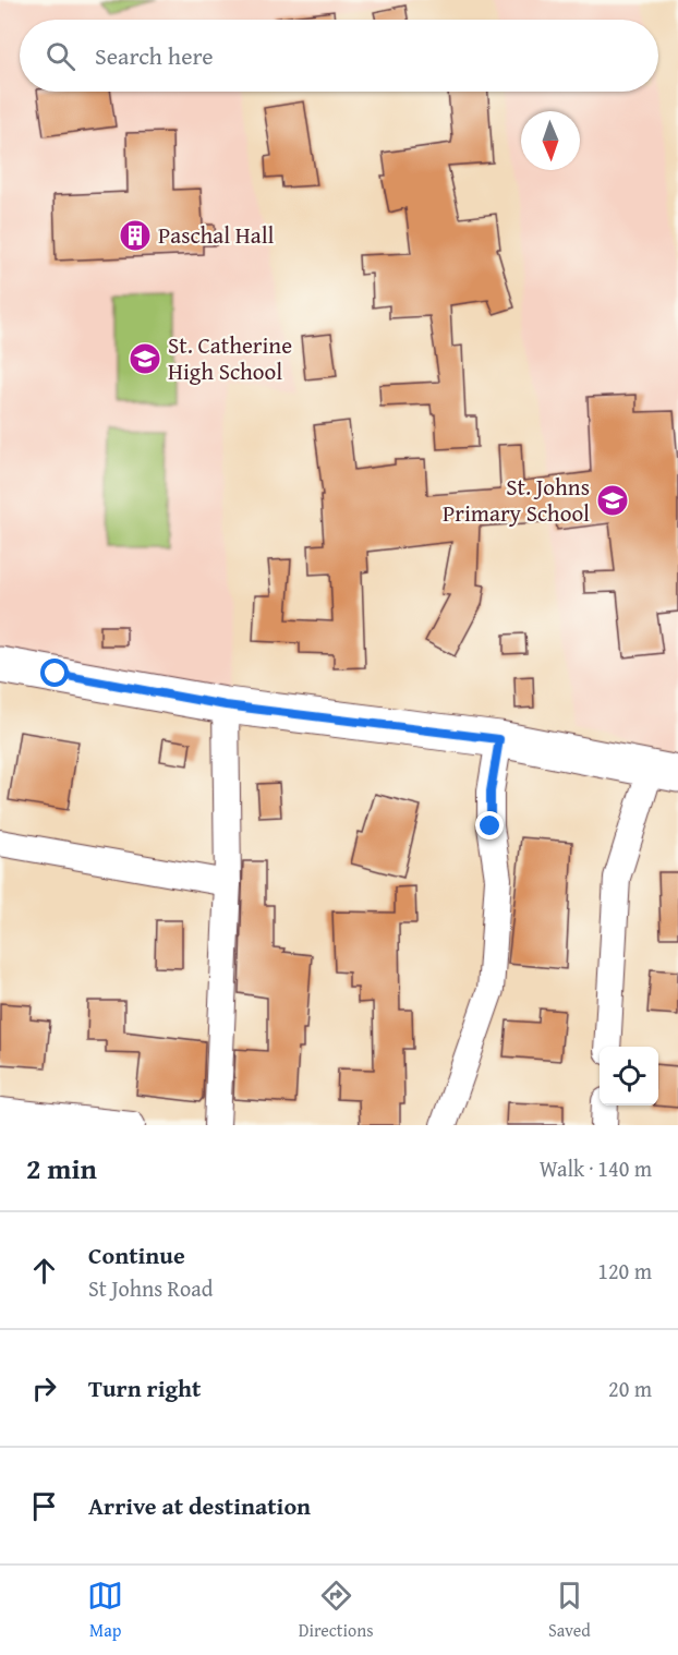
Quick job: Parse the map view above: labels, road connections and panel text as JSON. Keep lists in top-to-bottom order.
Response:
{
  "places": {
    "building": ["Paschal Hall"],
    "school or university": ["St. Catherine High School", "St. Johns Primary School"]
  },
  "north": "bottom",
  "page": {
    "search": "Search here",
    "heading": ["2 min", "Walk · 140 m"],
    "list": [
      ["Continue", "St Johns Road", "120 m"],
      ["Turn right", "20 m"],
      "Arrive at destination"
    ],
    "nav": ["Map", "Directions", "Saved"]
  }
}
